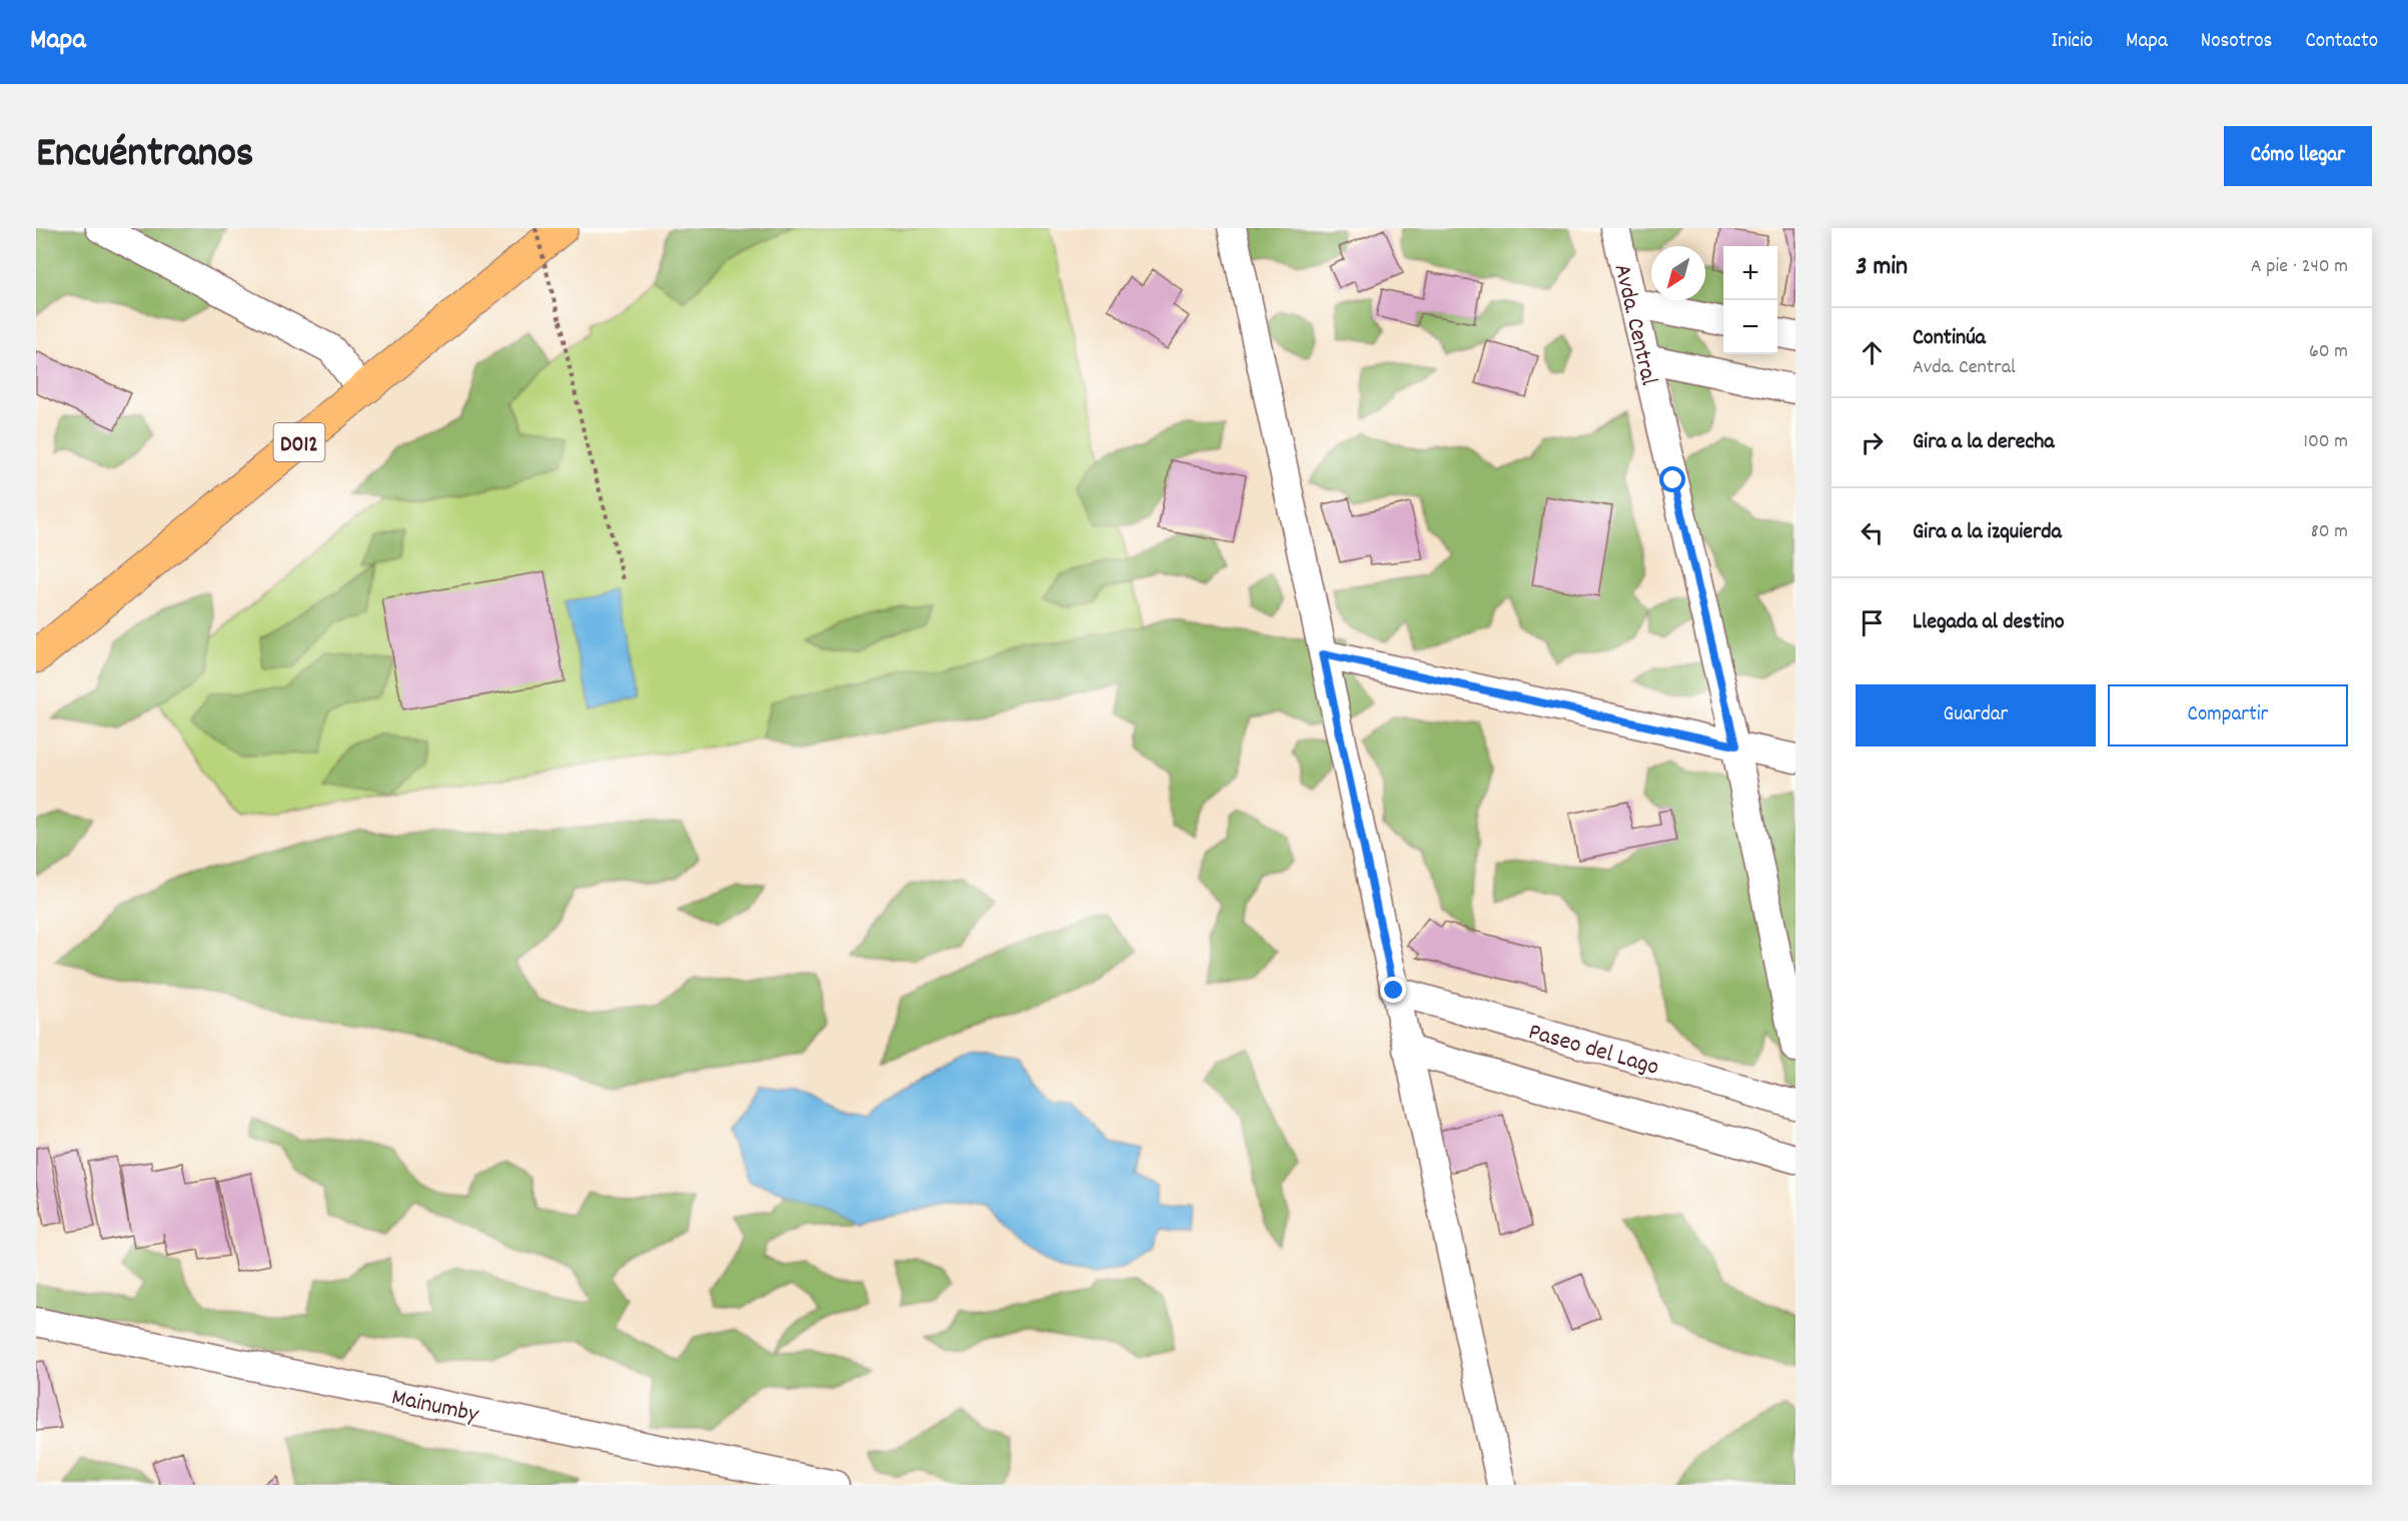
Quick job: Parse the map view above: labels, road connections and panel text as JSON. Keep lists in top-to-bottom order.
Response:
{
  "streets": {
    "main road": ["D012"],
    "street": ["Avda. Central", "Paseo del Lago", "Mainumby"]
  },
  "north": "bottom left",
  "page": {
    "header": "Mapa",
    "nav": [
      "Inicio",
      "Mapa",
      "Nosotros",
      "Contacto"
    ],
    "title": "Encuéntranos",
    "buttons": [
      "Cómo llegar",
      ["Guardar", "Compartir"]
    ],
    "heading": ["3 min", "A pie · 240 m"],
    "map_buttons": ["+", "−"],
    "list": [
      ["Continúa", "Avda. Central", "60 m"],
      ["Gira a la derecha", "100 m"],
      ["Gira a la izquierda", "80 m"],
      "Llegada al destino"
    ]
  }
}
